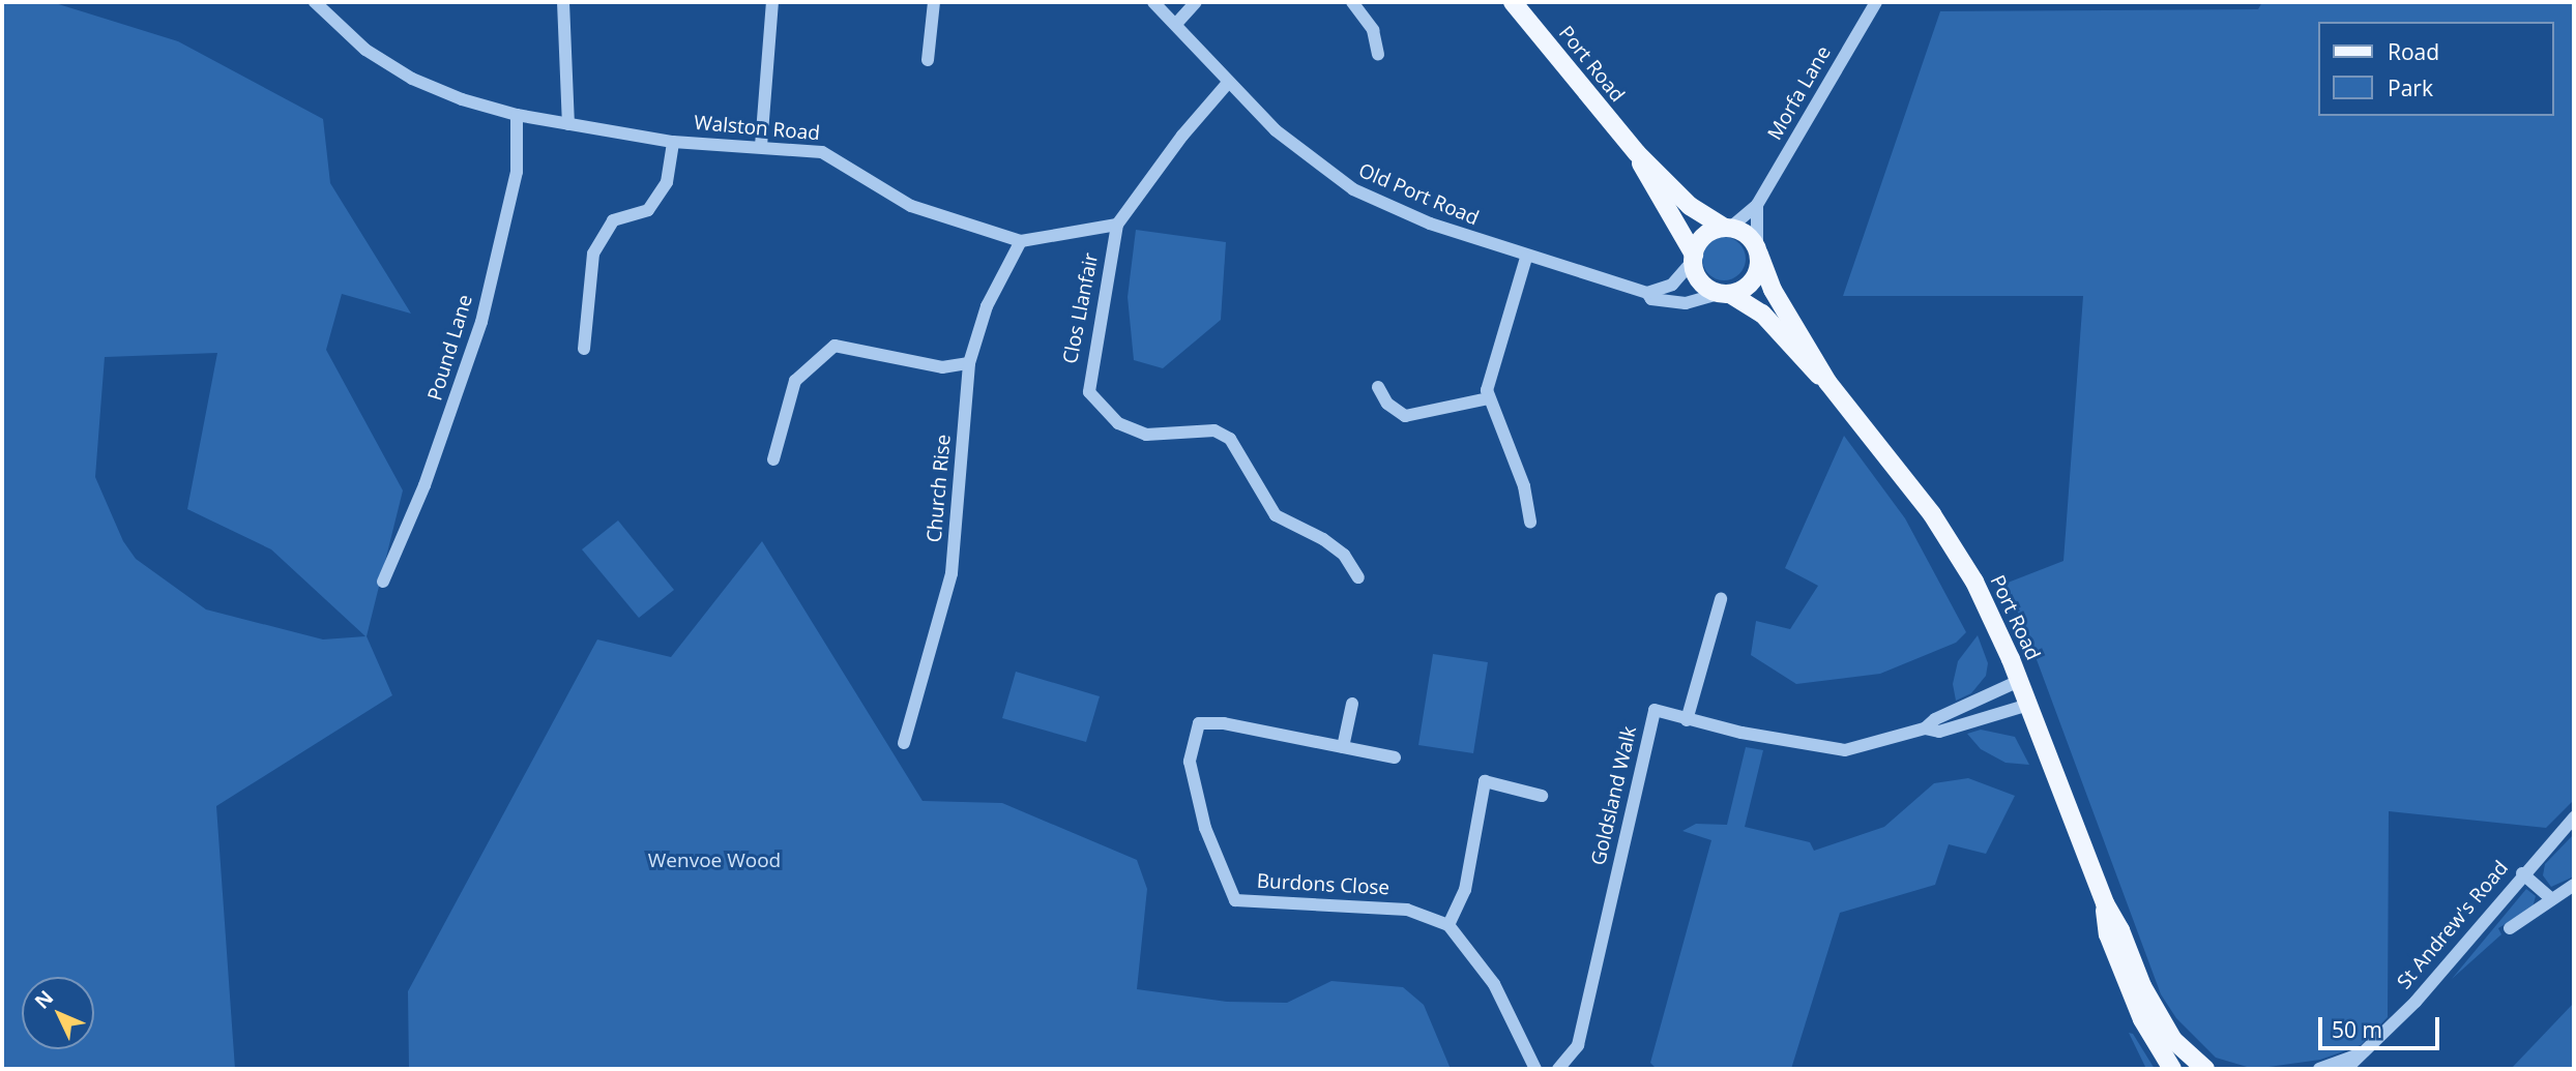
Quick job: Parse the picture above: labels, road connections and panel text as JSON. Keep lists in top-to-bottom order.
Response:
{
  "streets": {
    "main road": ["Port Road"],
    "street": [
      "Morfa Lane",
      "Walston Road",
      "Old Port Road",
      "Clos Llanfair",
      "Pound Lane",
      "Church Rise",
      "Goldsland Walk",
      "Burdons Close",
      "St Andrew's Road"
    ]
  },
  "crossings": [
    ["Port Road", "Morfa Lane"],
    ["Port Road", "Old Port Road"],
    ["Port Road", "Goldsland Walk"],
    ["Morfa Lane", "Old Port Road"],
    ["Walston Road", "Clos Llanfair"],
    ["Walston Road", "Pound Lane"],
    ["Walston Road", "Church Rise"]
  ],
  "parks": ["Wenvoe Wood"],
  "legend": ["Road", "Park"],
  "scale_bar": "50 m",
  "north": "top left"
}
